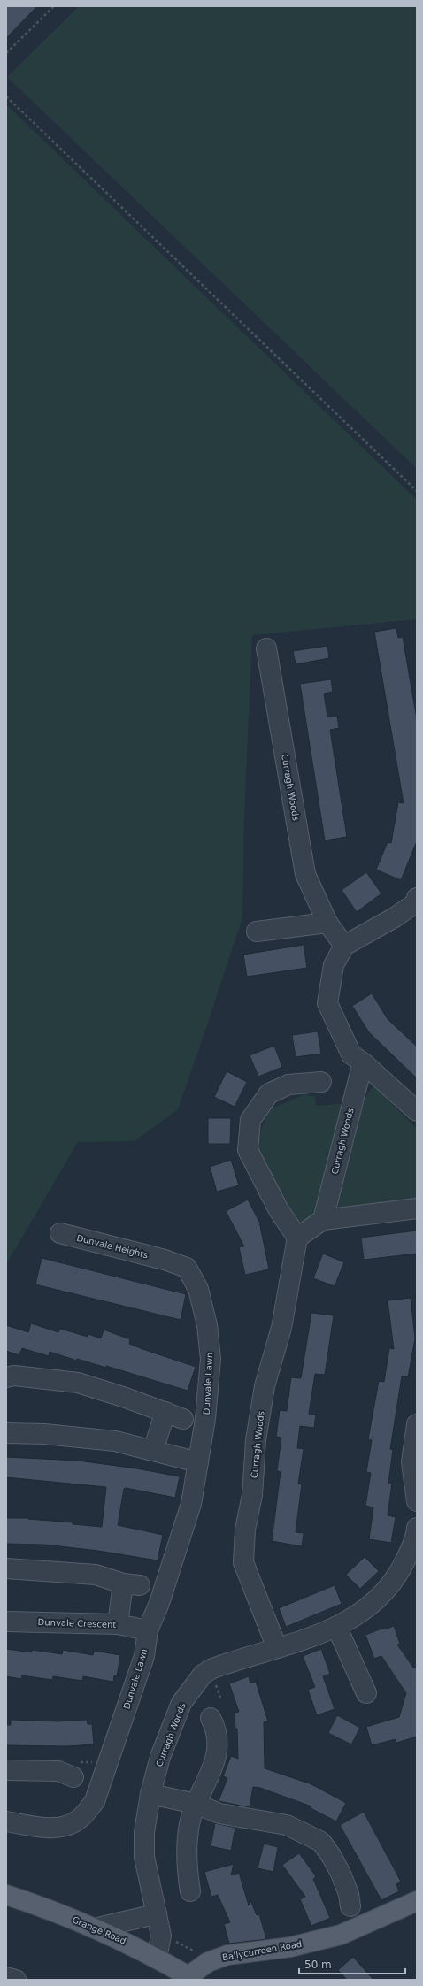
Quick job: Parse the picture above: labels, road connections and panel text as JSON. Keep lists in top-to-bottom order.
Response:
{
  "streets": {
    "main road": ["Grange Road", "Ballycurreen Road"],
    "street": [
      "Curragh Woods",
      "Dunvale Heights",
      "Dunvale Lawn",
      "Dunvale Crescent"
    ]
  },
  "crossings": [
    ["Curragh Woods", "Grange Road"],
    ["Dunvale Heights", "Dunvale Lawn"],
    ["Dunvale Lawn", "Dunvale Crescent"],
    ["Grange Road", "Ballycurreen Road"]
  ],
  "scale_bar": "50 m"
}
